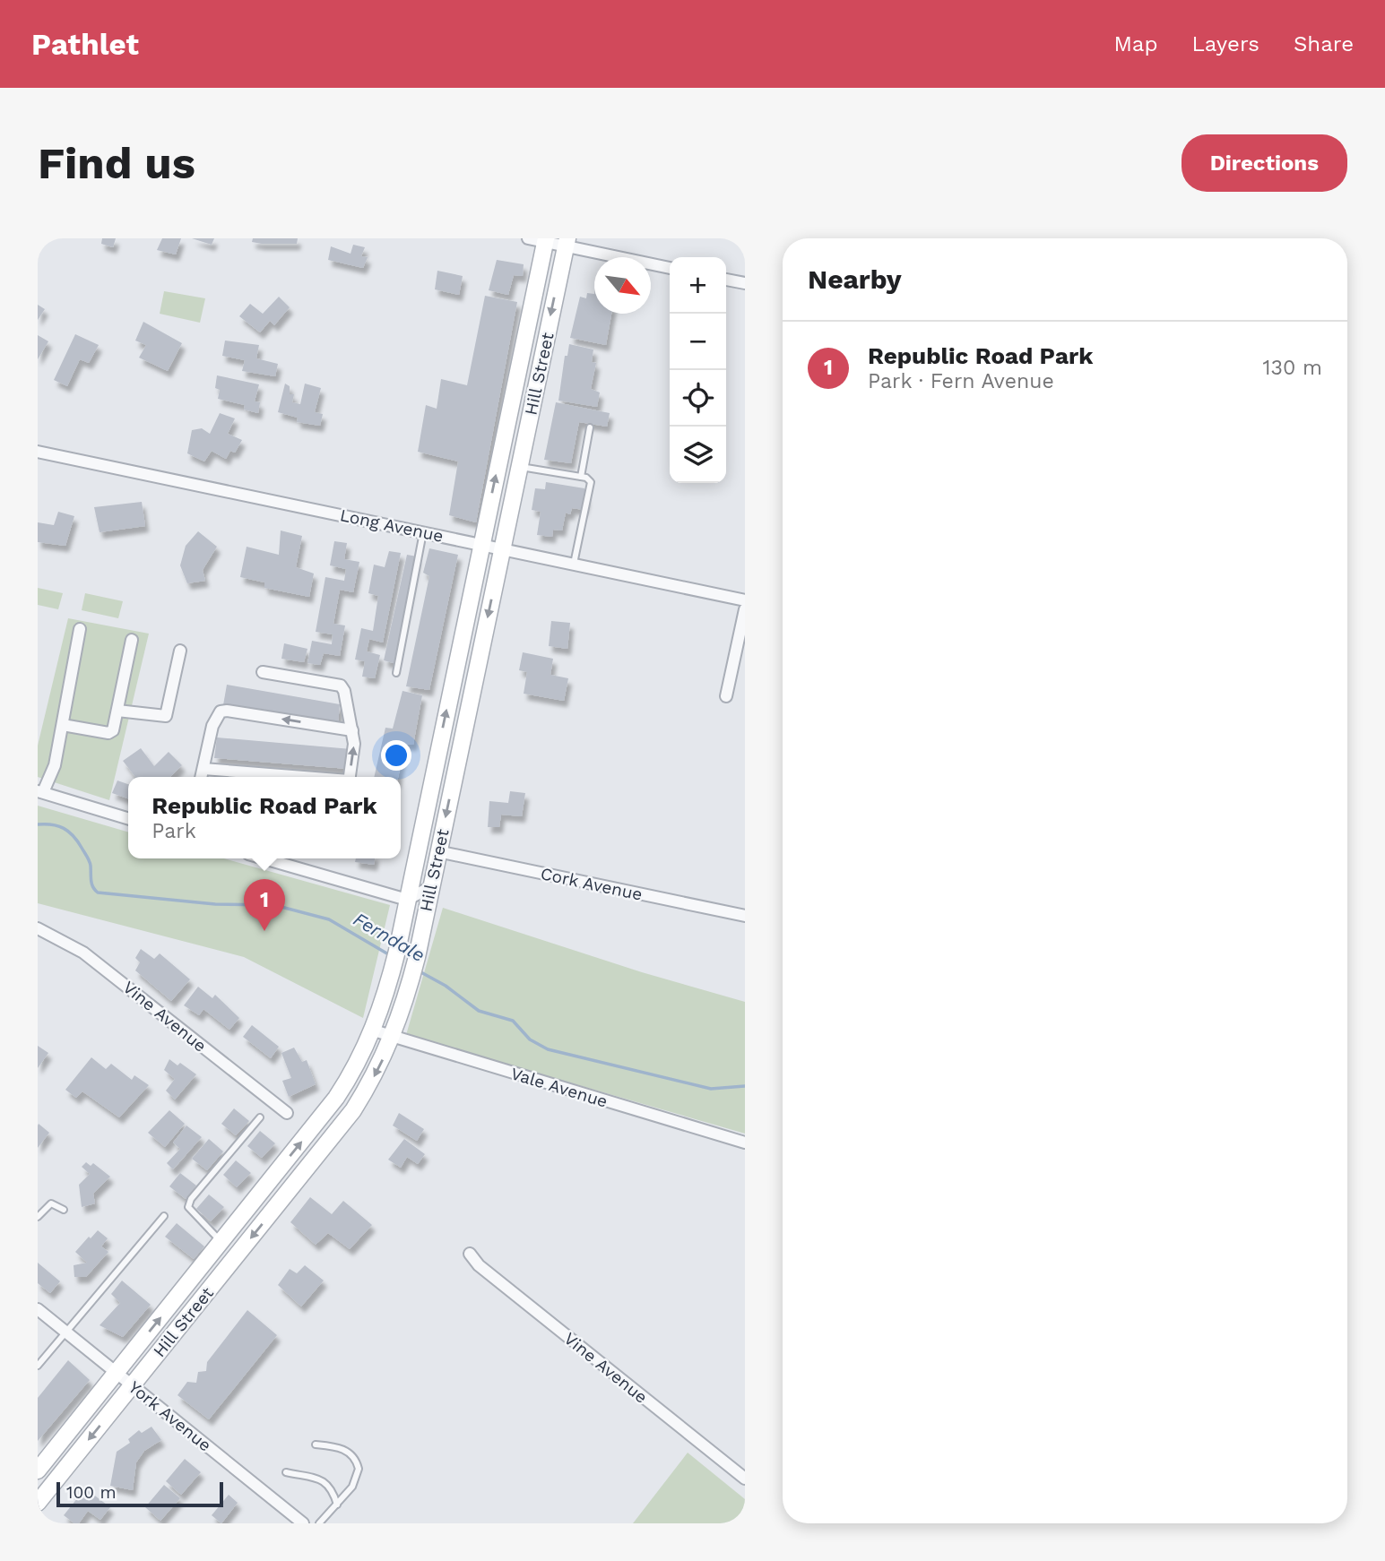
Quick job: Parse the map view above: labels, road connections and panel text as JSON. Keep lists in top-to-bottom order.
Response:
{
  "streets": {
    "main road": ["Hill Street"],
    "street": [
      "Long Avenue",
      "Cork Avenue",
      "Vine Avenue",
      "Vale Avenue",
      "York Avenue"
    ]
  },
  "crossings": [
    ["Hill Street", "Long Avenue"],
    ["Hill Street", "Cork Avenue"],
    ["Hill Street", "Vale Avenue"],
    ["Hill Street", "York Avenue"]
  ],
  "water": ["Ferndale"],
  "scale_bar": "100 m",
  "north": "bottom right",
  "page": {
    "header": "Pathlet",
    "nav": ["Map", "Layers", "Share"],
    "buttons": "Directions",
    "title": "Find us",
    "heading": "Nearby",
    "map_buttons": ["+", "−"],
    "list": [
      {
        "mark": "1",
        "name": "Republic Road Park",
        "note": "Park · Fern Avenue",
        "value": "130 m"
      }
    ],
    "popup": ["Republic Road Park", "Park"],
    "pins": "1",
    "scale": "100 m"
  }
}
